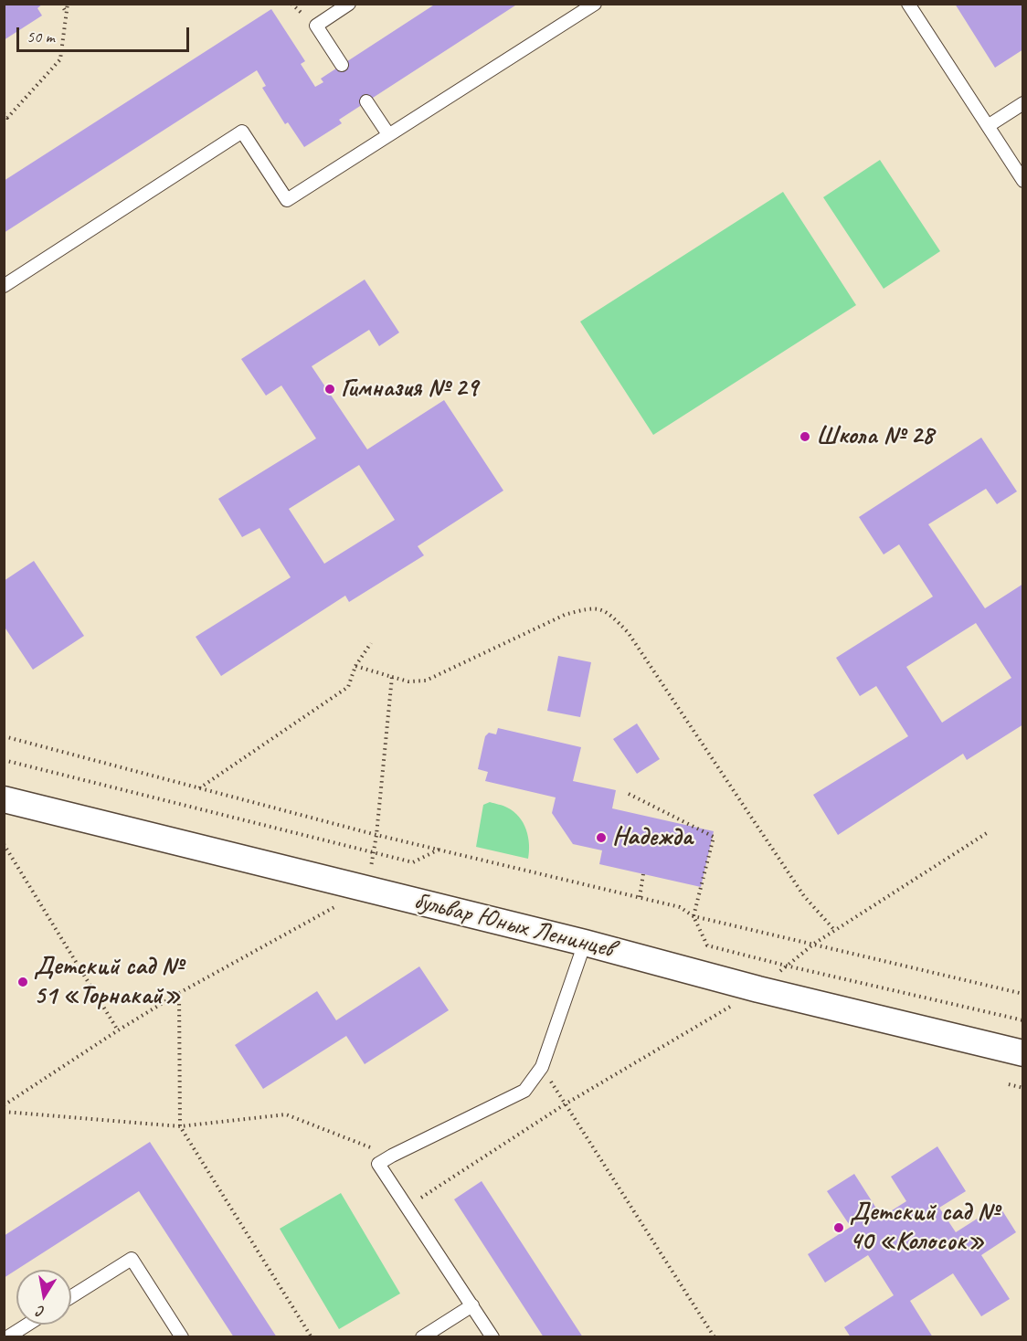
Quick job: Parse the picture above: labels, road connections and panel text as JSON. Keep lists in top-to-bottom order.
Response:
{
  "streets": {
    "street": ["бульвар Юных Ленинцев"]
  },
  "places": [
    "Гимназия № 29",
    "Школа № 28",
    "Надежда",
    "Детский сад № 51 «Торнакай»",
    "Детский сад № 40 «Колосок»"
  ],
  "scale_bar": "50 m",
  "north": "bottom"
}
